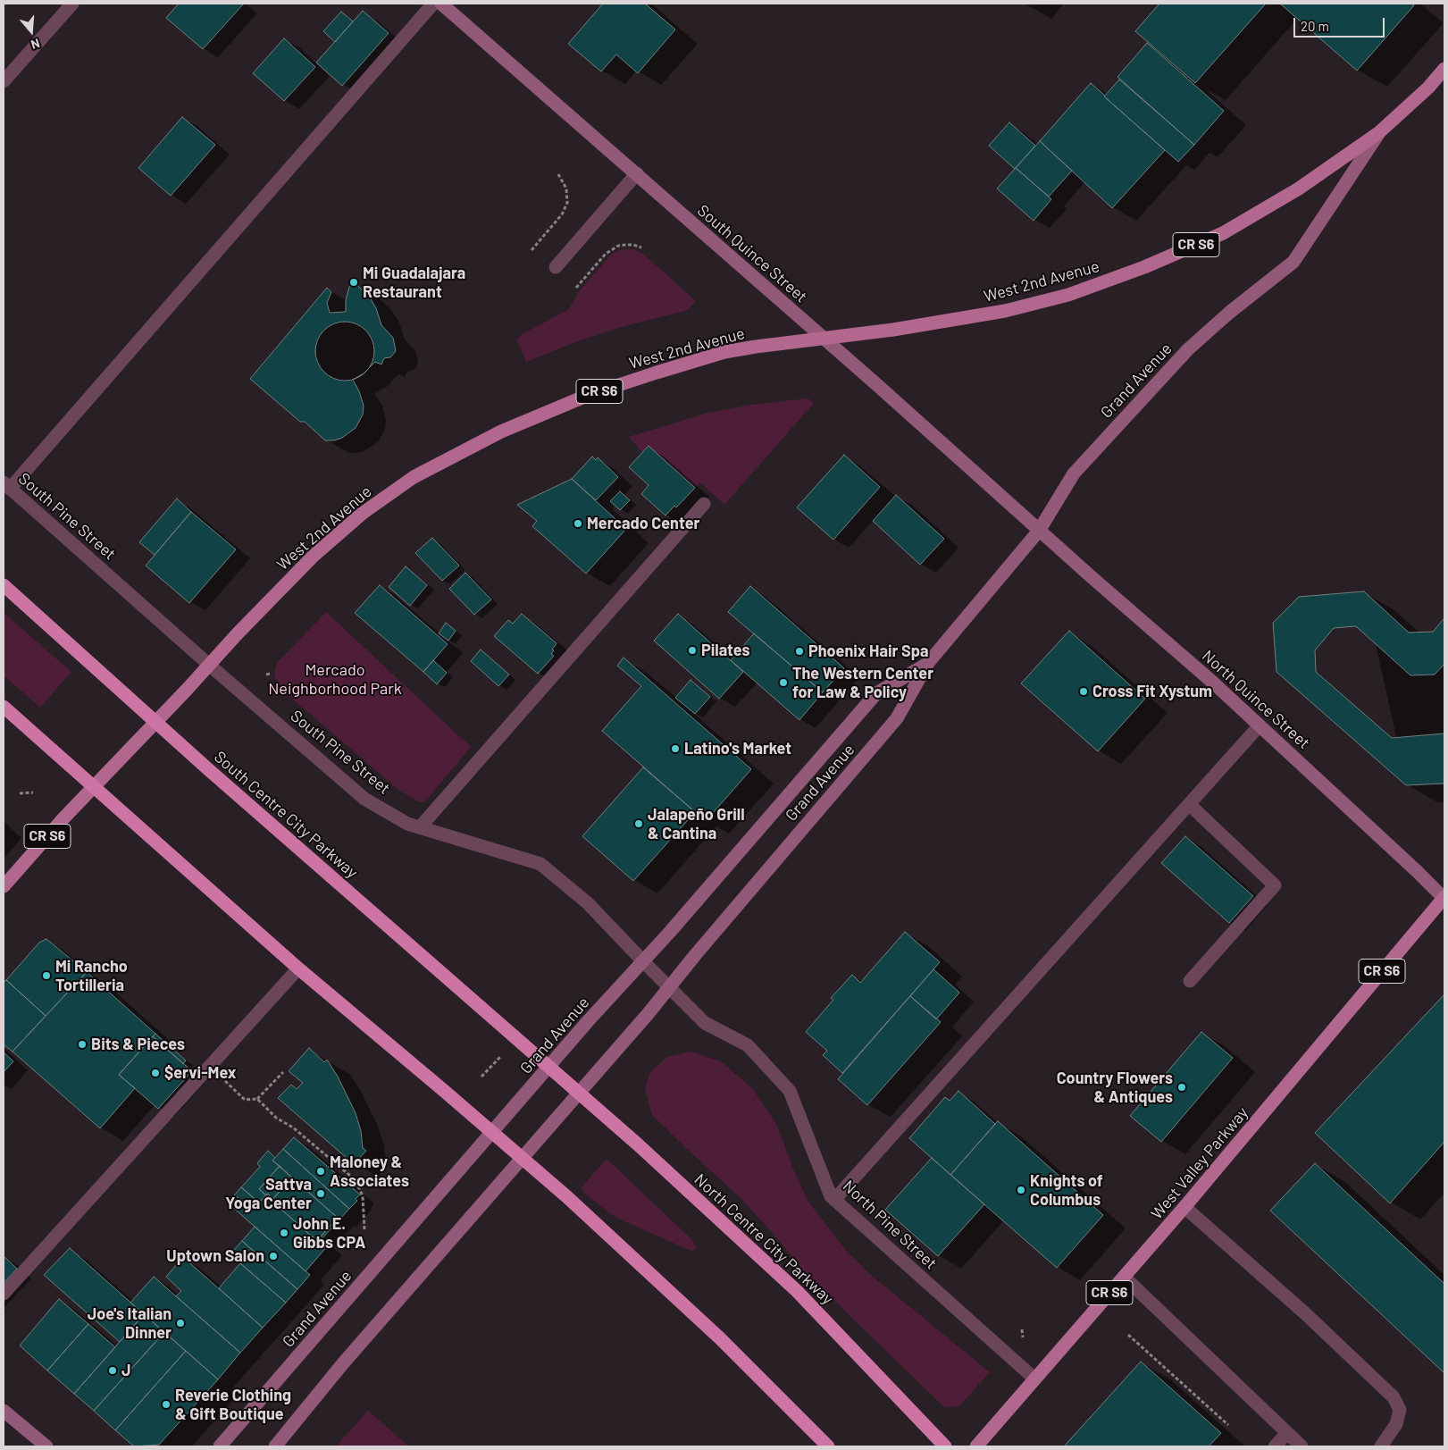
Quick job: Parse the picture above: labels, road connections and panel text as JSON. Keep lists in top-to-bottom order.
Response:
{
  "streets": {
    "highway": ["South Centre City Parkway", "North Centre City Parkway"],
    "main road": [
      "CR S6",
      "South Quince Street",
      "West 2nd Avenue",
      "Grand Avenue",
      "North Quince Street",
      "West Valley Parkway"
    ],
    "street": ["South Pine Street", "North Pine Street"]
  },
  "crossings": [
    ["South Quince Street", "West 2nd Avenue"],
    ["South Quince Street", "Grand Avenue"],
    ["South Quince Street", "North Quince Street"],
    ["West 2nd Avenue", "Grand Avenue"],
    ["West 2nd Avenue", "South Pine Street"],
    ["West 2nd Avenue", "South Centre City Parkway"],
    ["Grand Avenue", "South Pine Street"],
    ["Grand Avenue", "North Quince Street"],
    ["Grand Avenue", "South Centre City Parkway"],
    ["Grand Avenue", "North Pine Street"],
    ["Grand Avenue", "North Centre City Parkway"],
    ["South Pine Street", "North Pine Street"],
    ["North Quince Street", "West Valley Parkway"],
    ["South Centre City Parkway", "North Centre City Parkway"],
    ["West Valley Parkway", "North Pine Street"]
  ],
  "parks": ["Mercado Neighborhood Park"],
  "places": [
    "Mi Guadalajara Restaurant",
    "Mercado Center",
    "Pilates",
    "Phoenix Hair Spa",
    "The Western Center for Law & Policy",
    "Cross Fit Xystum",
    "Latino's Market",
    "Jalapeño Grill & Cantina",
    "Mi Rancho Tortilleria",
    "Bits & Pieces",
    "$ervi-Mex",
    "Country Flowers & Antiques",
    "Maloney & Associates",
    "Knights of Columbus",
    "Sattva Yoga Center",
    "John E. Gibbs CPA",
    "Uptown Salon",
    "Joe's Italian Dinner",
    "J",
    "Reverie Clothing & Gift Boutique"
  ],
  "scale_bar": "20 m",
  "north": "bottom"
}
